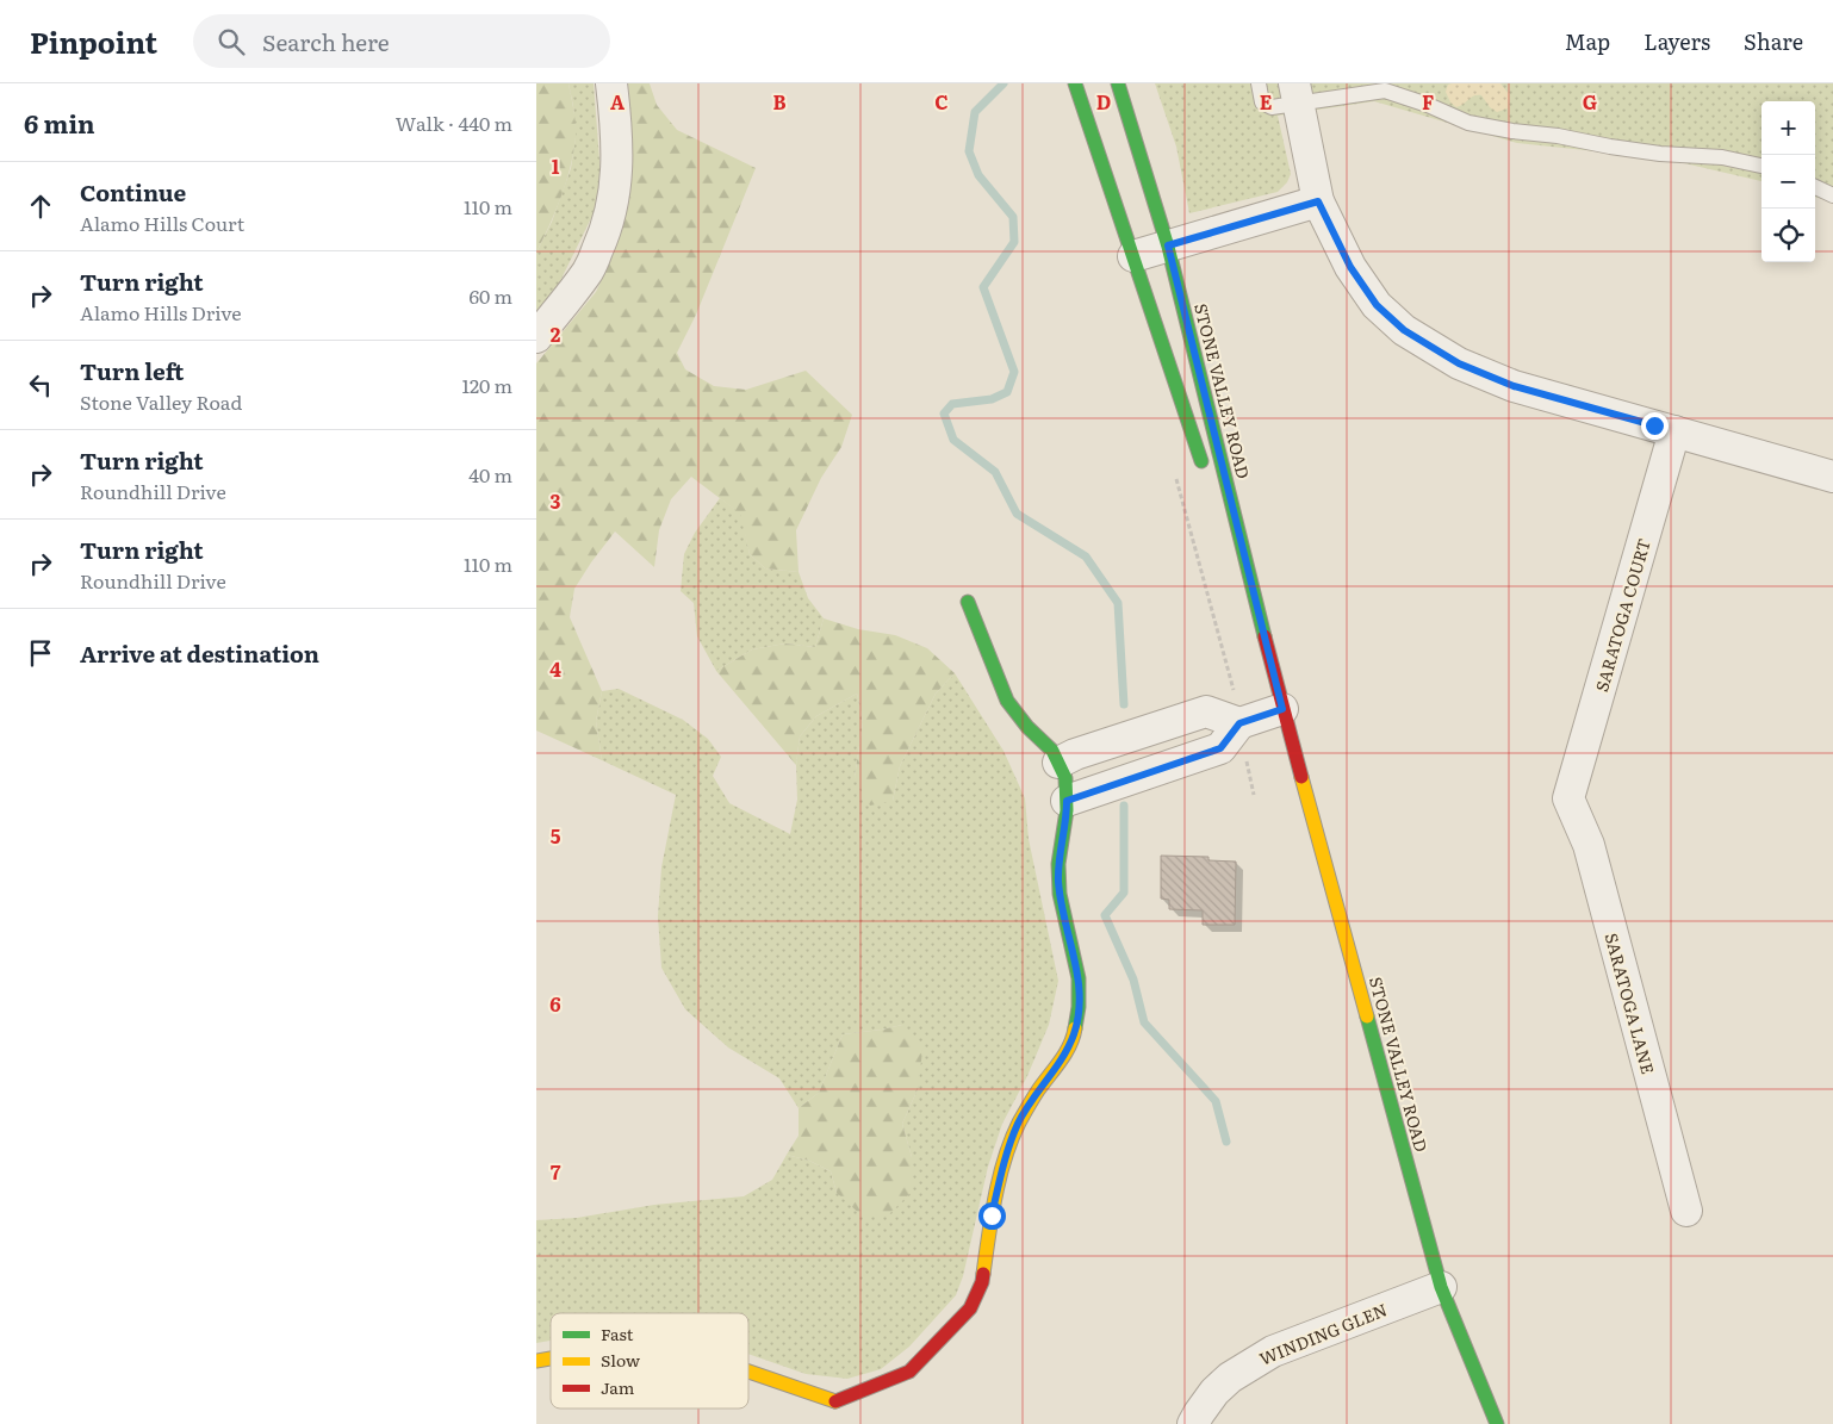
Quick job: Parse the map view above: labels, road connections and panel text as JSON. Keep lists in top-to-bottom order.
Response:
{
  "streets": {
    "street": [
      "STONE VALLEY ROAD",
      "SARATOGA COURT",
      "SARATOGA LANE",
      "WINDING GLEN"
    ]
  },
  "crossings": [
    ["STONE VALLEY ROAD", "WINDING GLEN"],
    ["SARATOGA COURT", "SARATOGA LANE"]
  ],
  "legend": ["Fast", "Slow", "Jam"],
  "page": {
    "header": "Pinpoint",
    "search": "Search here",
    "nav": ["Map", "Layers", "Share"],
    "heading": ["6 min", "Walk · 440 m"],
    "map_buttons": ["+", "−"],
    "list": [
      ["Continue", "Alamo Hills Court", "110 m"],
      ["Turn right", "Alamo Hills Drive", "60 m"],
      ["Turn left", "Stone Valley Road", "120 m"],
      ["Turn right", "Roundhill Drive", "40 m"],
      ["Turn right", "Roundhill Drive", "110 m"],
      "Arrive at destination"
    ]
  },
  "grid": {
    "columns": [
      "A",
      "B",
      "C",
      "D",
      "E",
      "F",
      "G"
    ],
    "rows": [
      "1",
      "2",
      "3",
      "4",
      "5",
      "6",
      "7"
    ]
  }
}
